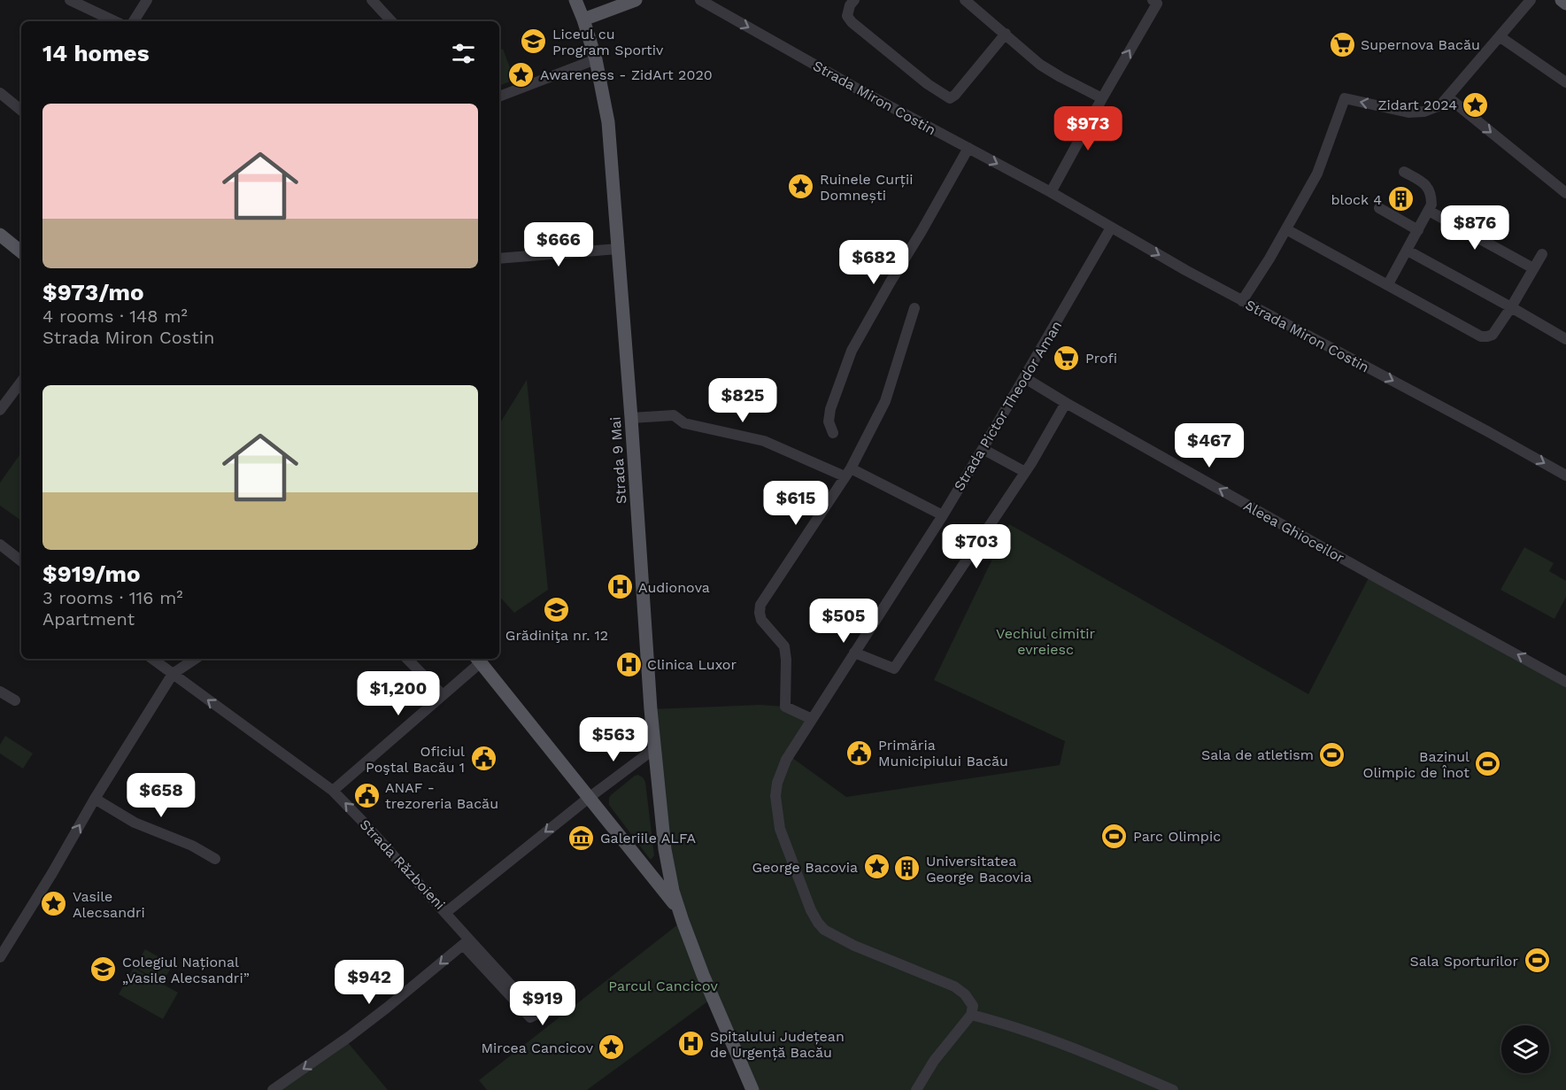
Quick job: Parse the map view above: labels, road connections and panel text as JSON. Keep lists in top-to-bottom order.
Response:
{
  "streets": {
    "main road": ["Strada 9 Mai"],
    "street": [
      "Strada Miron Costin",
      "Strada Pictor Theodor Aman",
      "Aleea Ghioceilor",
      "Strada Războieni"
    ]
  },
  "crossings": [
    ["Strada Miron Costin", "Strada Pictor Theodor Aman"],
    ["Strada Pictor Theodor Aman", "Aleea Ghioceilor"],
    ["Strada 9 Mai", "Strada Războieni"]
  ],
  "one_way": ["Strada Miron Costin", "Aleea Ghioceilor"],
  "parks": ["Vechiul cimitir evreiesc", "Parcul Cancicov"],
  "places": {
    "school or university": ["Liceul cu Program Sportiv", "Grădiniţa nr. 12", "Colegiul Național „Vasile Alecsandri”"],
    "supermarket": ["Supernova Bacău", "Profi"],
    "place": [
      "Awareness - ZidArt 2020",
      "Zidart 2024",
      "Ruinele Curții Domnești",
      "George Bacovia",
      "Vasile Alecsandri",
      "Mircea Cancicov"
    ],
    "building": ["block 4", "Universitatea George Bacovia"],
    "hospital": ["Audionova", "Clinica Luxor", "Spitalului Județean de Urgență Bacău"],
    "public building": ["Primăria Municipiului Bacău", "Oficiul Poştal Bacău 1", "ANAF - trezoreria Bacău"],
    "sports": [
      "Sala de atletism",
      "Bazinul Olimpic de Înot",
      "Parc Olimpic",
      "Sala Sporturilor"
    ],
    "museum": ["Galeriile ALFA"]
  },
  "page": {
    "heading": "14 homes",
    "list": [
      {
        "name": "$973/mo",
        "note": "4 rooms · 148 m² · Strada Miron Costin"
      },
      {
        "name": "$919/mo",
        "note": "3 rooms · 116 m² · Apartment"
      }
    ],
    "price": [
      "$973",
      "$876",
      "$666",
      "$682",
      "$825",
      "$467",
      "$615",
      "$703",
      "$505",
      "$1,200",
      "$563",
      "$658",
      "$942",
      "$919"
    ]
  }
}
